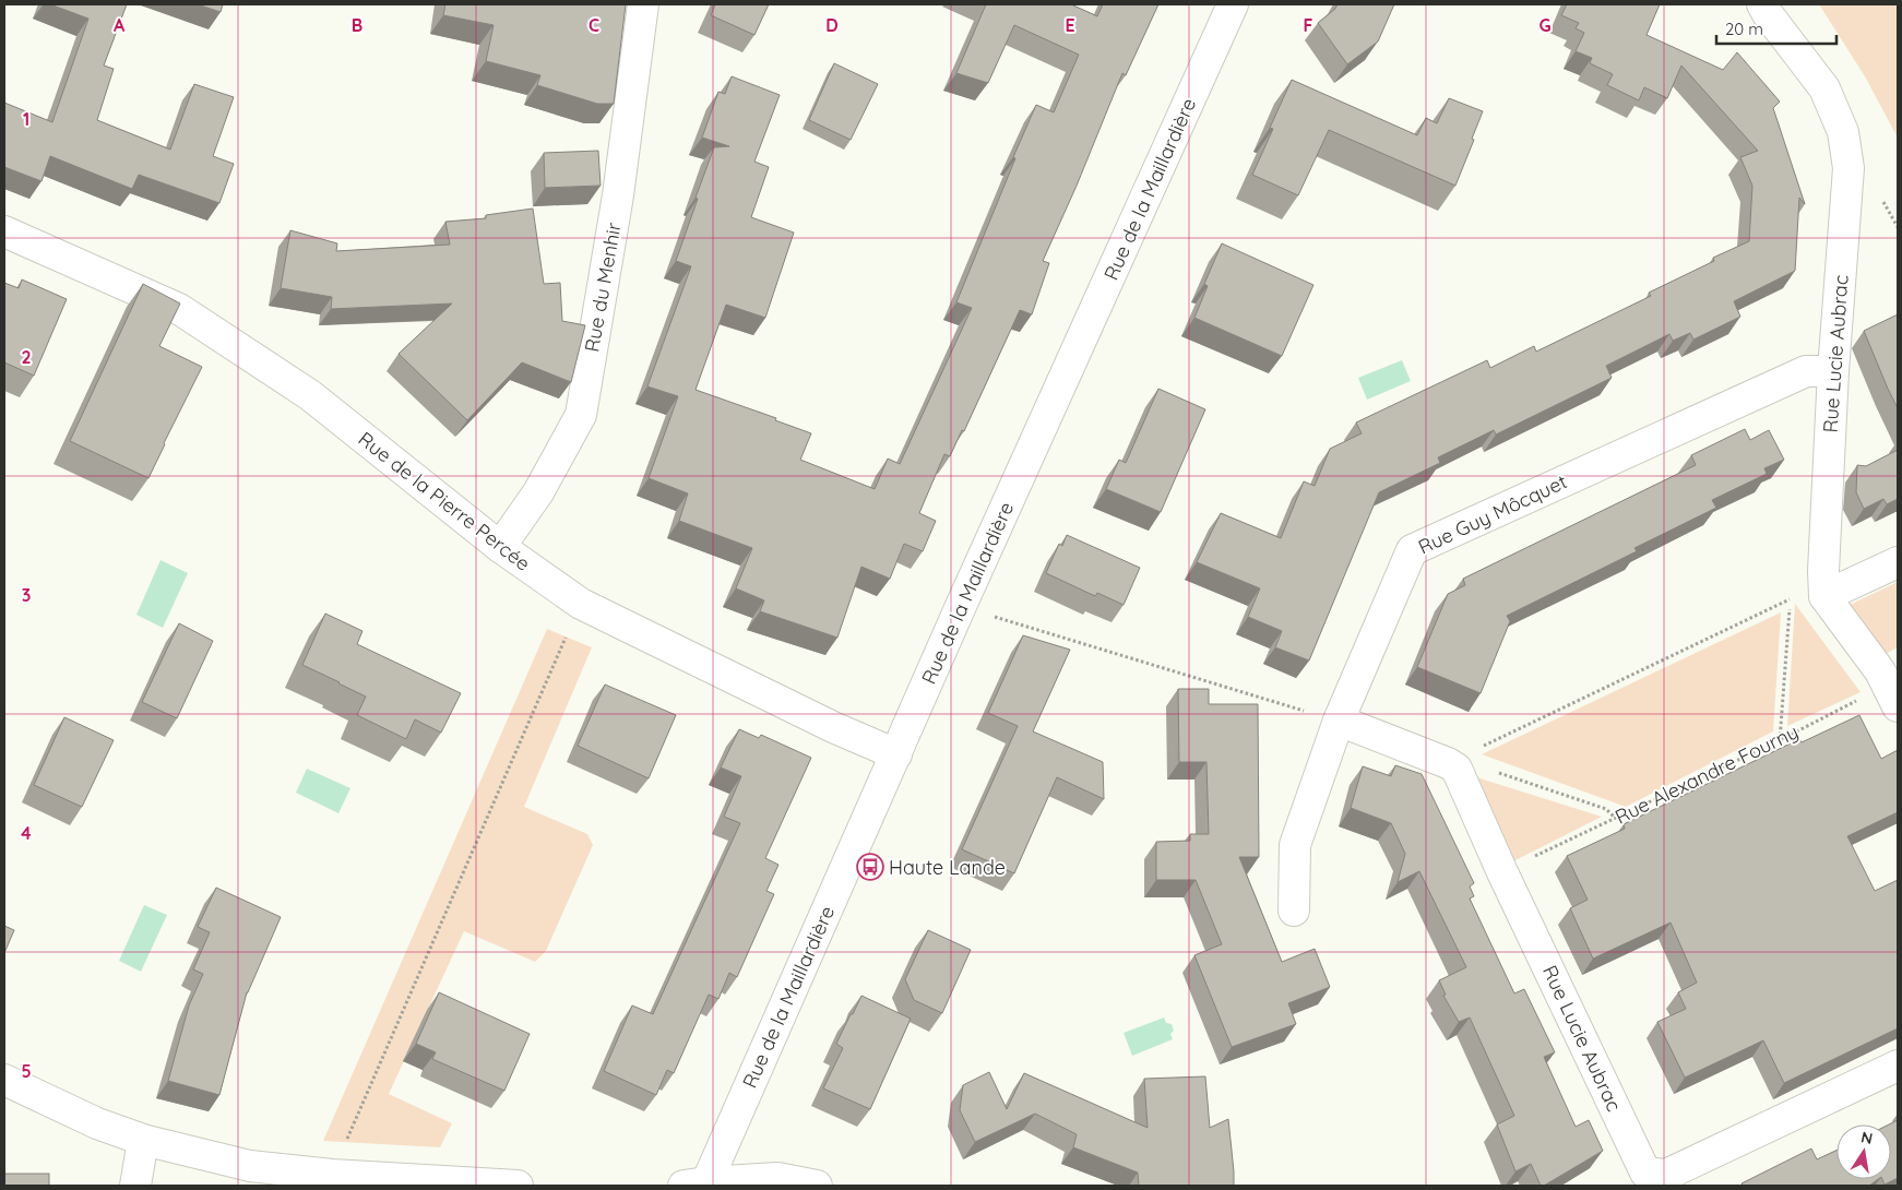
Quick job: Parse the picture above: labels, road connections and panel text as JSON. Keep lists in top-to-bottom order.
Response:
{
  "streets": {
    "street": [
      "Rue de la Maillardière",
      "Rue du Menhir",
      "Rue Lucie Aubrac",
      "Rue de la Pierre Percée",
      "Rue Guy Môcquet"
    ],
    "path": ["Rue Alexandre Fourny"]
  },
  "crossings": [
    ["Rue de la Maillardière", "Rue de la Pierre Percée"],
    ["Rue du Menhir", "Rue de la Pierre Percée"],
    ["Rue Lucie Aubrac", "Rue Guy Môcquet"],
    ["Rue Lucie Aubrac", "Rue Alexandre Fourny"]
  ],
  "places": {
    "bus stop": ["Haute Lande"]
  },
  "scale_bar": "20 m",
  "north": "top",
  "grid": {
    "columns": [
      "A",
      "B",
      "C",
      "D",
      "E",
      "F",
      "G"
    ],
    "rows": [
      "1",
      "2",
      "3",
      "4",
      "5"
    ]
  }
}
